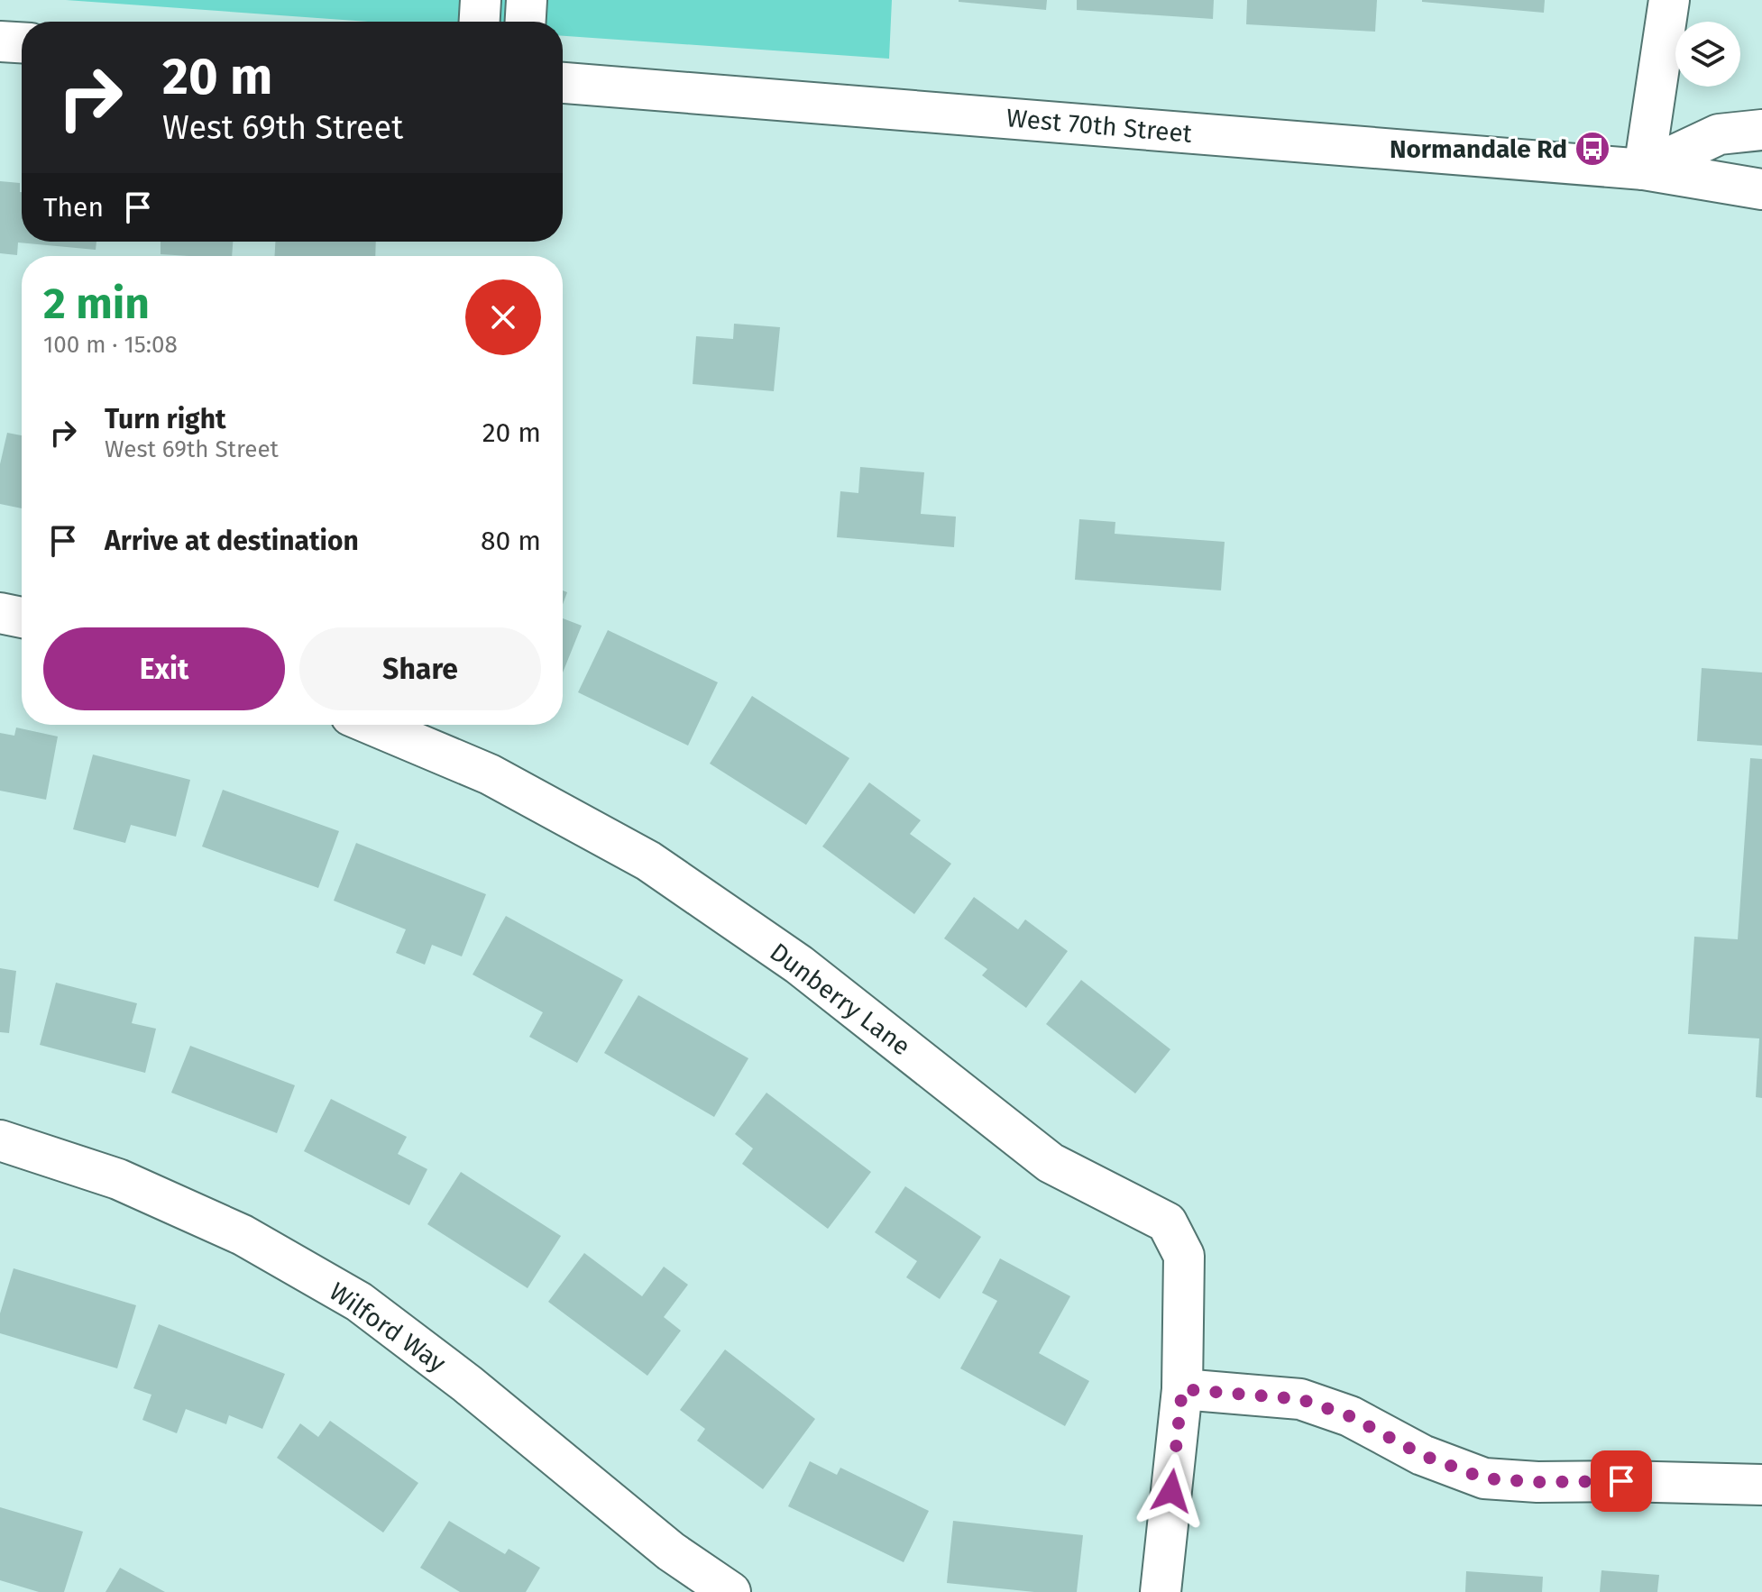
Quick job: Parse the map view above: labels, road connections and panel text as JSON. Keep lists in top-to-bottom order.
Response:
{
  "streets": {
    "street": ["West 70th Street", "Dunberry Lane", "Wilford Way"]
  },
  "places": {
    "bus stop": ["Normandale Rd"]
  },
  "page": {
    "turn": ["20 m", "West 69th Street"],
    "then": "Then",
    "heading": ["2 min", "100 m · 15:08"],
    "list": [
      {
        "name": "Turn right",
        "note": "West 69th Street",
        "value": "20 m"
      },
      {
        "name": "Arrive at destination",
        "value": "80 m"
      }
    ],
    "buttons": ["Exit", "Share"]
  }
}
